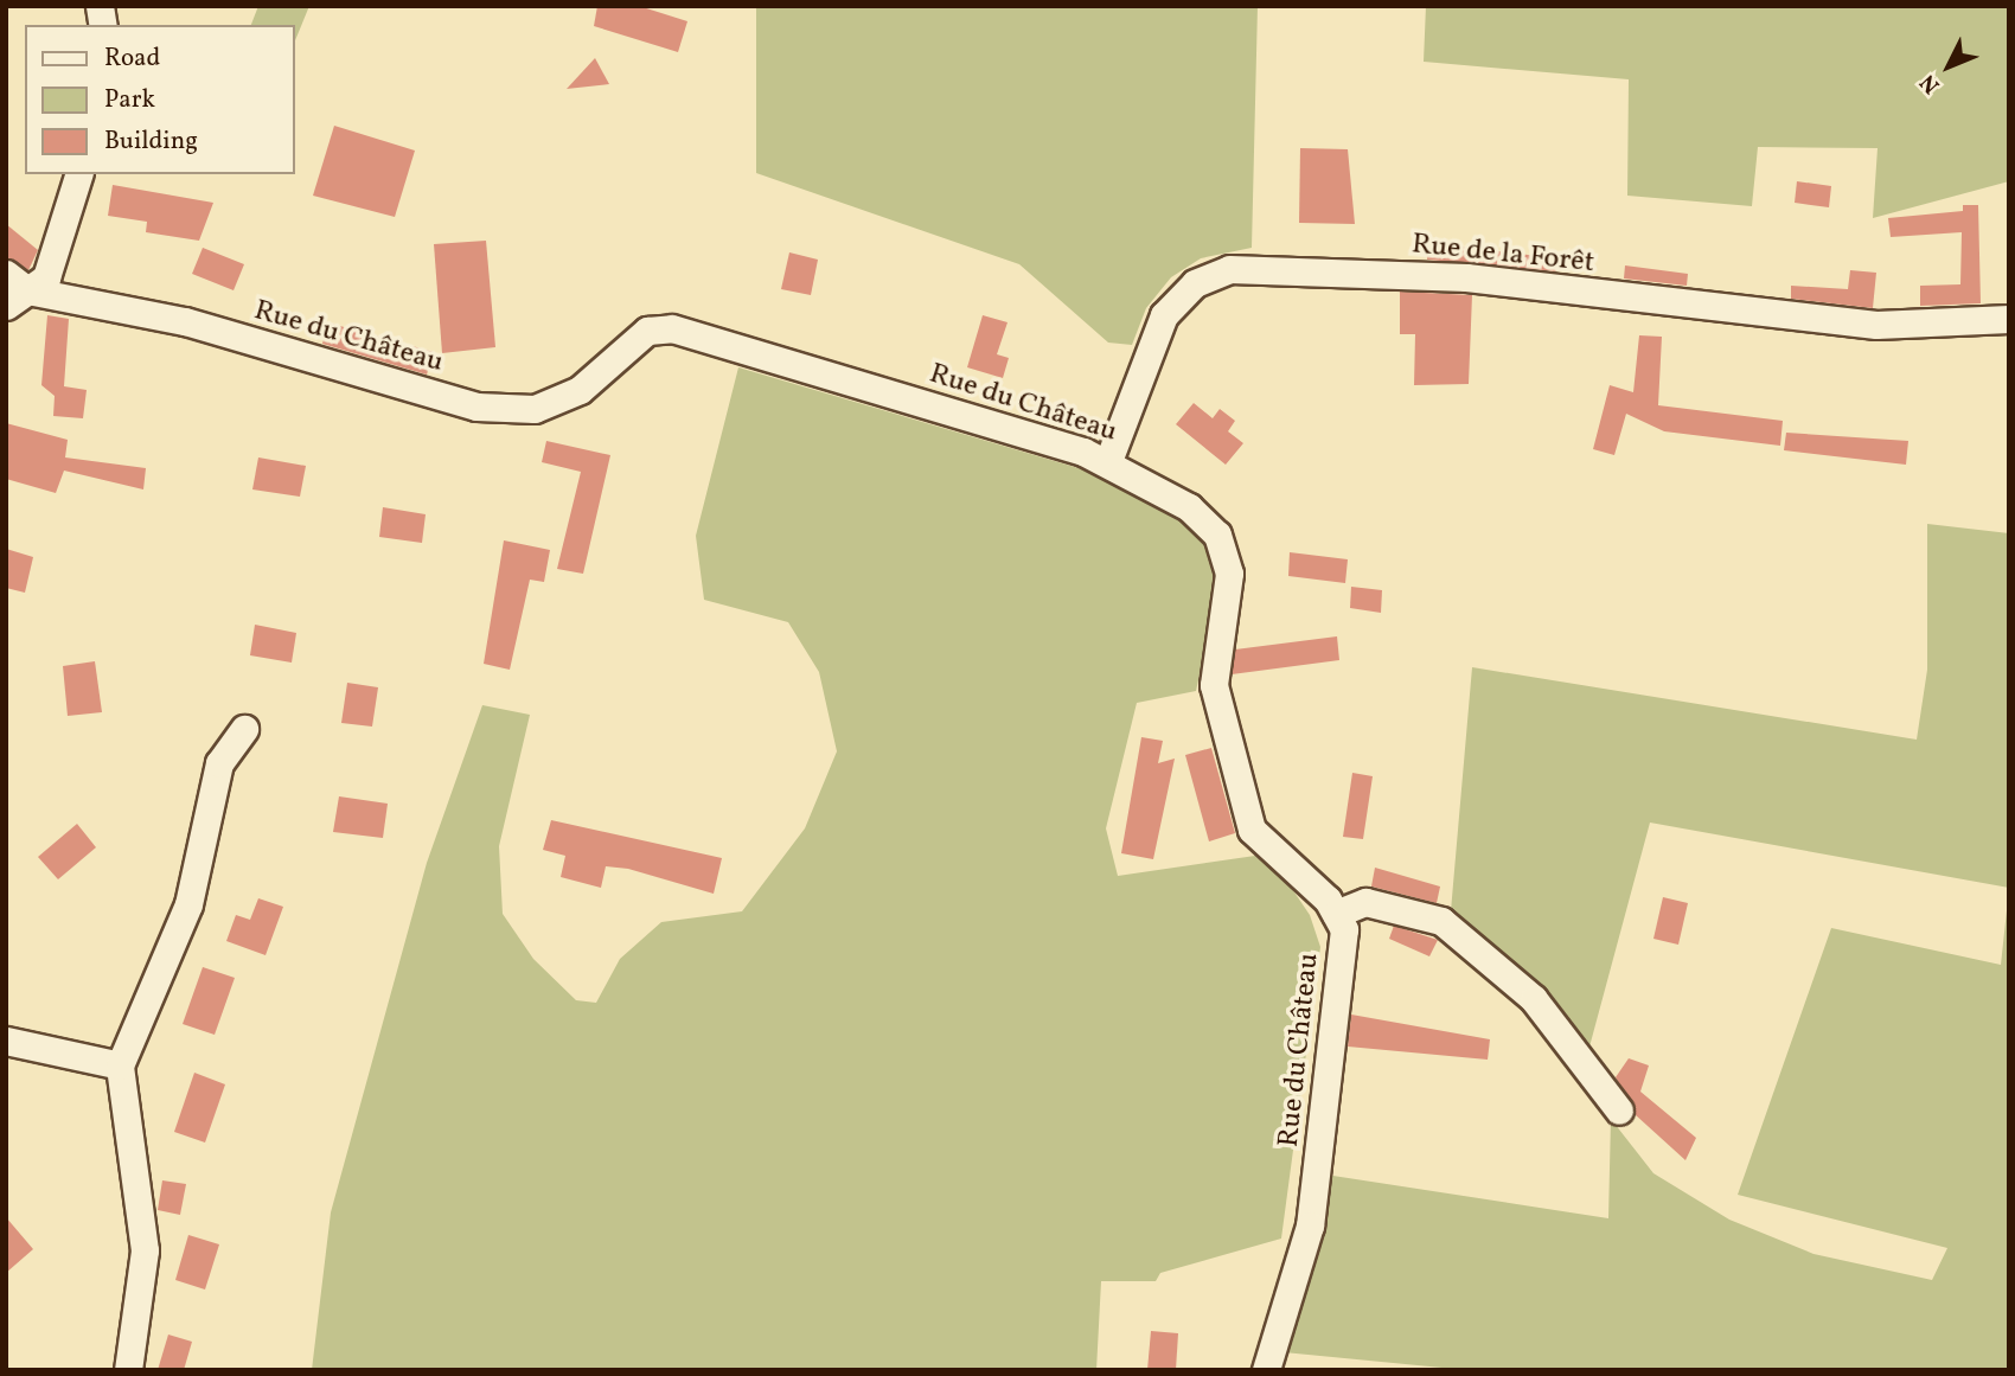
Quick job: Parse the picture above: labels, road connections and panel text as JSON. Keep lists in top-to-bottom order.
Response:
{
  "streets": {
    "street": ["Rue de la Forêt", "Rue du Château"]
  },
  "crossings": [
    ["Rue de la Forêt", "Rue du Château"]
  ],
  "legend": ["Road", "Park", "Building"],
  "north": "bottom left"
}
